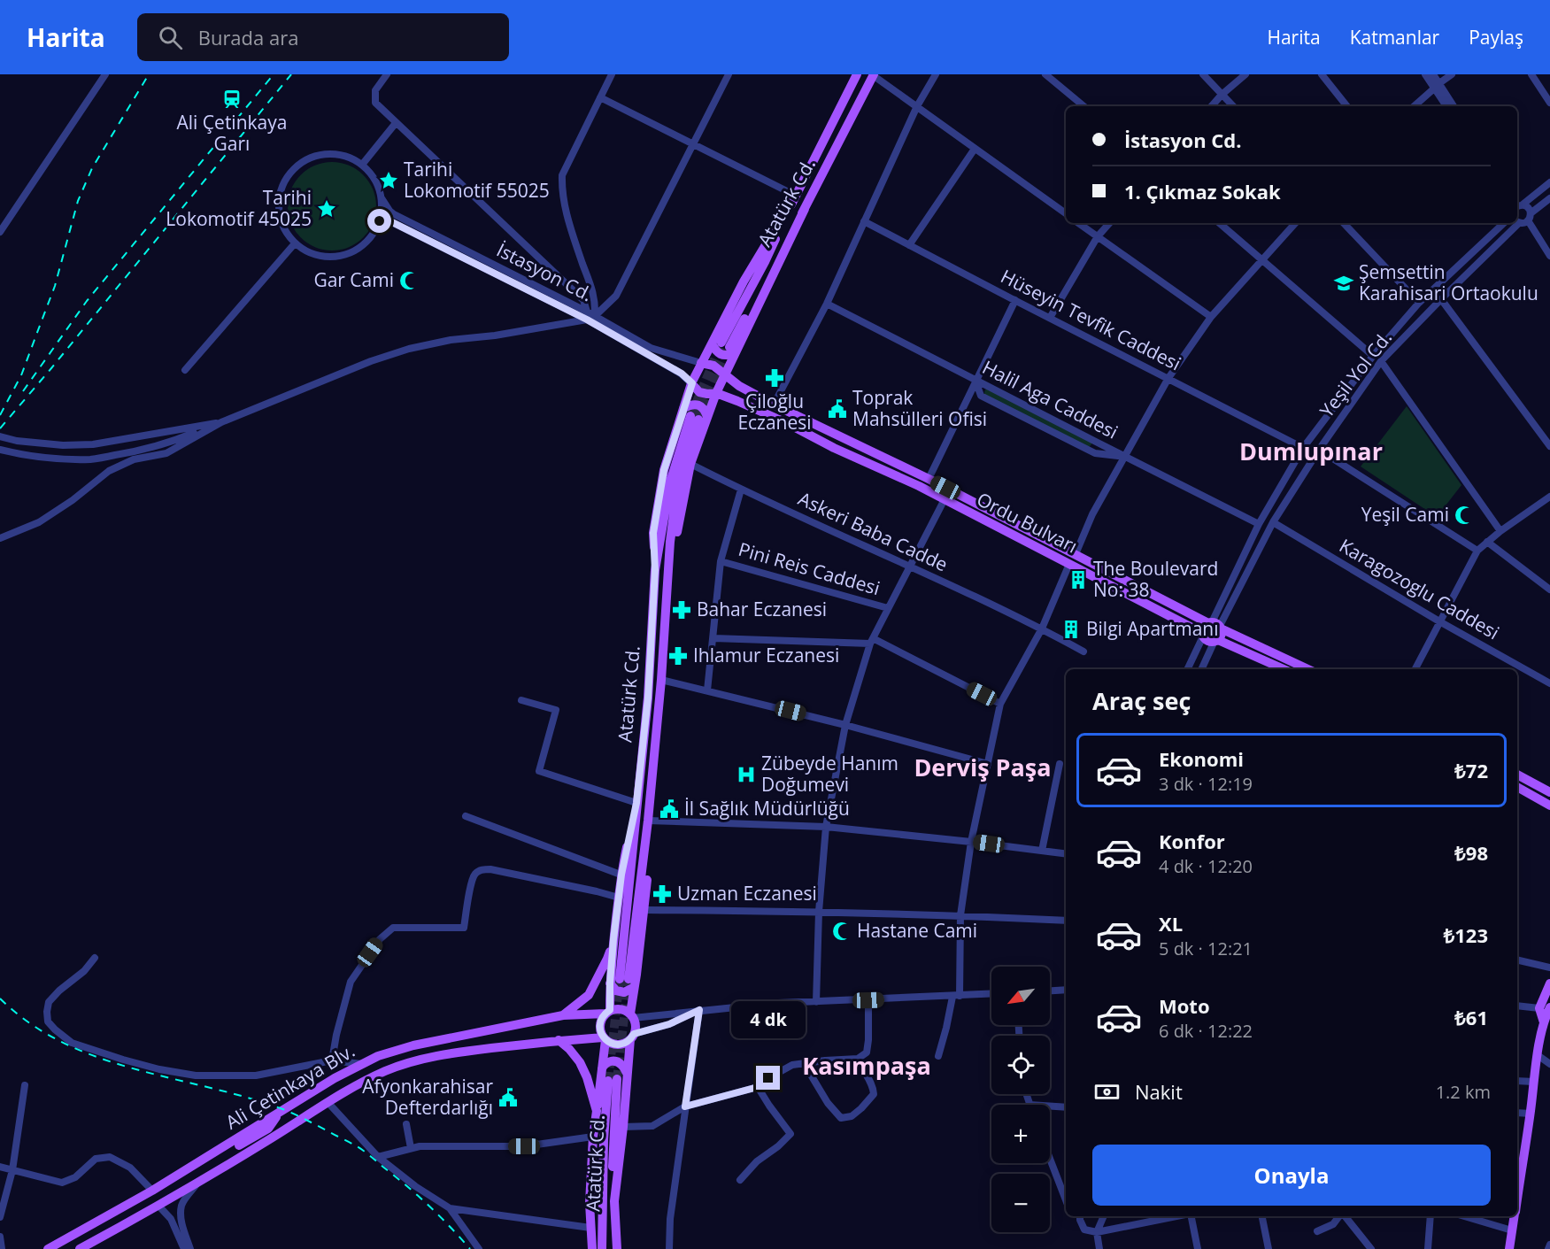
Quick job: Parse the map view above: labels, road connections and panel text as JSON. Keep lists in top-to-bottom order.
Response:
{
  "streets": {
    "main road": ["Atatürk Cd.", "Ordu Bulvarı", "Ali Çetinkaya Blv."],
    "street": [
      "İstasyon Cd.",
      "Hüseyin Tevfik Caddesi",
      "Yeşil Yol Cd.",
      "Halil Aga Caddesi",
      "Askeri Baba Cadde",
      "Pini Reis Caddesi",
      "Karagozoglu Caddesi"
    ]
  },
  "crossings": [
    ["İstasyon Cd.", "Ordu Bulvarı"],
    ["Hüseyin Tevfik Caddesi", "Yeşil Yol Cd."],
    ["Yeşil Yol Cd.", "Halil Aga Caddesi"],
    ["Yeşil Yol Cd.", "Ordu Bulvarı"],
    ["Yeşil Yol Cd.", "Karagozoglu Caddesi"]
  ],
  "districts": ["Dumlupınar", "Derviş Paşa", "Kasımpaşa"],
  "places": {
    "station": ["Ali Çetinkaya Garı"],
    "place": ["Tarihi Lokomotif 55025", "Tarihi Lokomotif 45025"],
    "mosque": ["Gar Cami", "Yeşil Cami", "Hastane Cami"],
    "school or university": ["Şemsettin Karahisari Ortaokulu"],
    "pharmacy": [
      "Çiloğlu Eczanesi",
      "Bahar Eczanesi",
      "Ihlamur Eczanesi",
      "Uzman Eczanesi"
    ],
    "public building": ["Toprak Mahsülleri Ofisi", "İl Sağlık Müdürlüğü", "Afyonkarahisar Defterdarlığı"],
    "building": ["The Boulevard No: 38", "Bilgi Apartmanı"],
    "hospital": ["Zübeyde Hanım Doğumevi"]
  },
  "north": "bottom left",
  "page": {
    "header": "Harita",
    "search": "Burada ara",
    "nav": ["Harita", "Katmanlar", "Paylaş"],
    "banner": ["İstasyon Cd.", "1. Çıkmaz Sokak"],
    "heading": "Araç seç",
    "list": [
      {
        "name": "Ekonomi",
        "note": "3 dk · 12:19",
        "value": "₺72"
      },
      {
        "name": "Konfor",
        "note": "4 dk · 12:20",
        "value": "₺98"
      },
      {
        "name": "XL",
        "note": "5 dk · 12:21",
        "value": "₺123"
      },
      {
        "name": "Moto",
        "note": "6 dk · 12:22",
        "value": "₺61"
      }
    ],
    "map_buttons": ["+", "−"],
    "bubble": "4 dk",
    "pay": ["Nakit", "1.2 km"],
    "buttons": "Onayla"
  }
}
